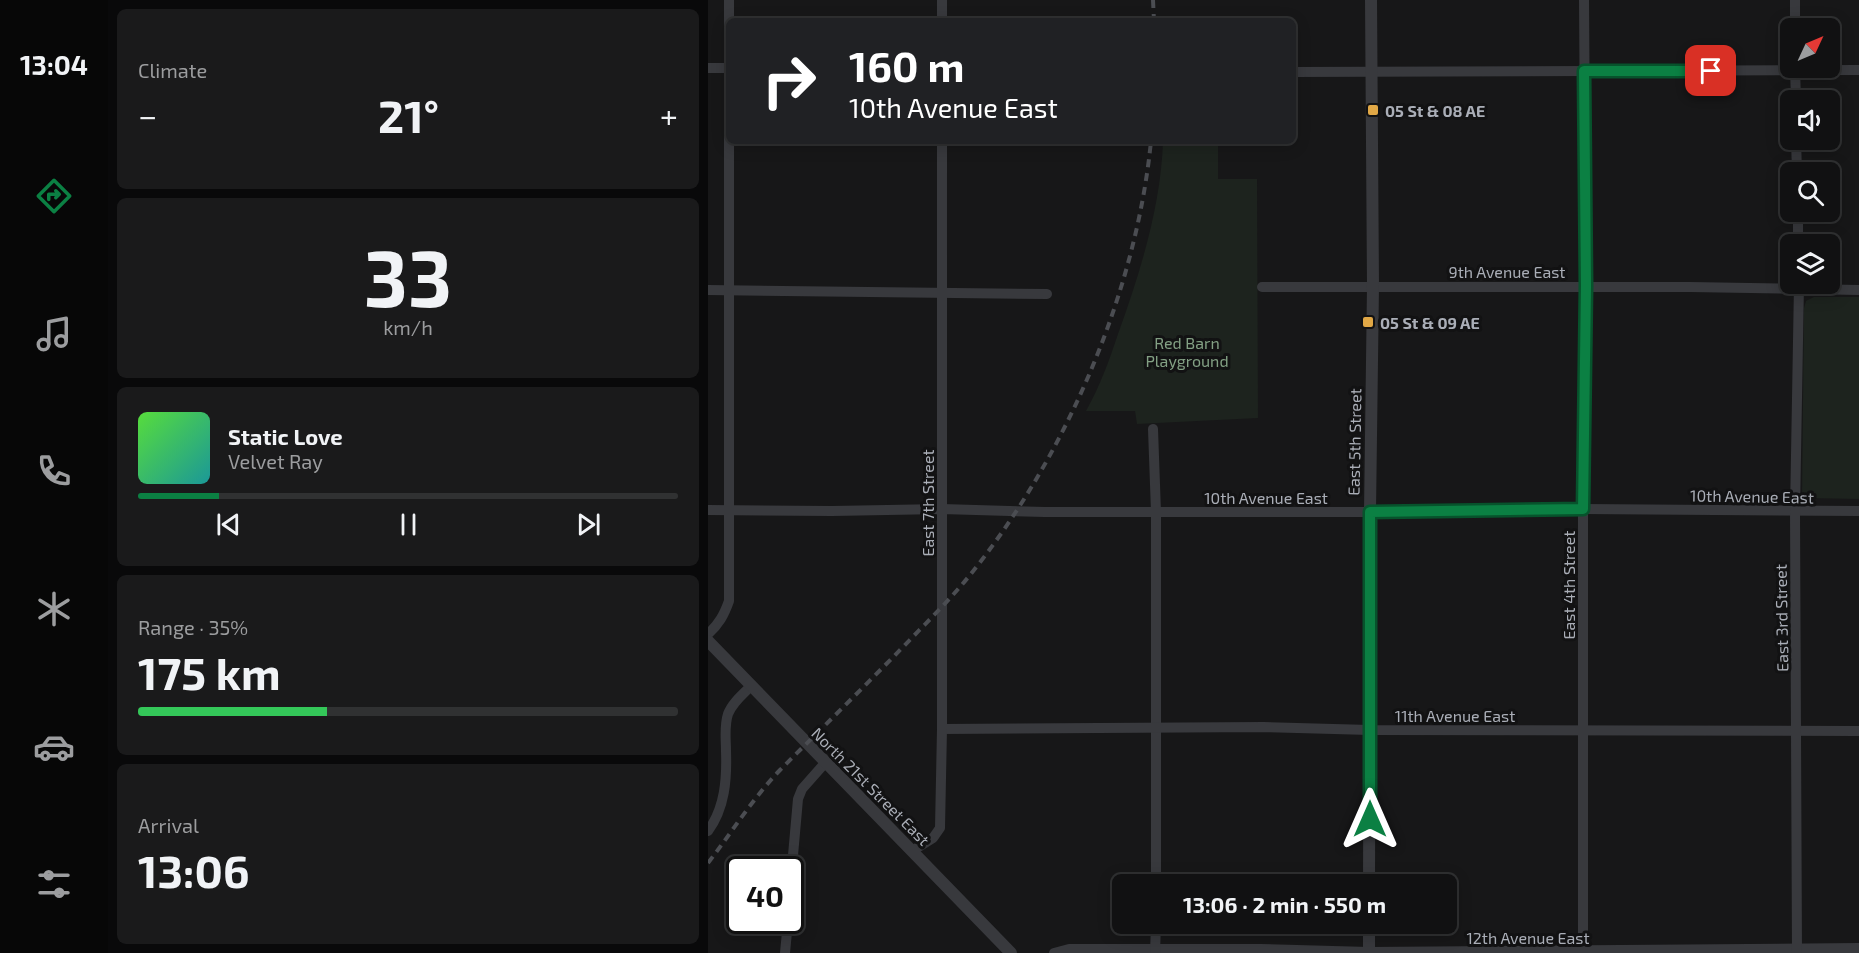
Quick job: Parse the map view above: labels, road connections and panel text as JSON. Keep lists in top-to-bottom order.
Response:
{
  "streets": {
    "street": [
      "9th Avenue East",
      "East 5th Street",
      "10th Avenue East",
      "East 7th Street",
      "East 4th Street",
      "East 3rd Street",
      "11th Avenue East",
      "North 21st Street East",
      "12th Avenue East"
    ]
  },
  "crossings": [
    ["9th Avenue East", "East 5th Street"],
    ["9th Avenue East", "East 4th Street"],
    ["East 5th Street", "10th Avenue East"],
    ["East 5th Street", "11th Avenue East"],
    ["10th Avenue East", "East 7th Street"],
    ["10th Avenue East", "East 4th Street"],
    ["10th Avenue East", "East 3rd Street"],
    ["East 7th Street", "11th Avenue East"],
    ["East 7th Street", "North 21st Street East"],
    ["East 4th Street", "11th Avenue East"],
    ["East 4th Street", "12th Avenue East"],
    ["East 3rd Street", "11th Avenue East"],
    ["East 3rd Street", "12th Avenue East"]
  ],
  "parks": ["Red Barn Playground"],
  "places": {
    "transit": ["05 St & 08 AE", "05 St & 09 AE"]
  },
  "north": "top right",
  "page": {
    "tabs": "13:04",
    "tile": [
      "Climate",
      ["33", "km/h"],
      ["Range · 35%", "175 km"],
      ["Arrival", "13:06"]
    ],
    "turn": ["160 m", "10th Avenue East"],
    "heat": ["−", "21°", "+"],
    "song": ["Static Love", "Velvet Ray"],
    "limit": "40",
    "trip": "13:06 · 2 min · 550 m"
  }
}
